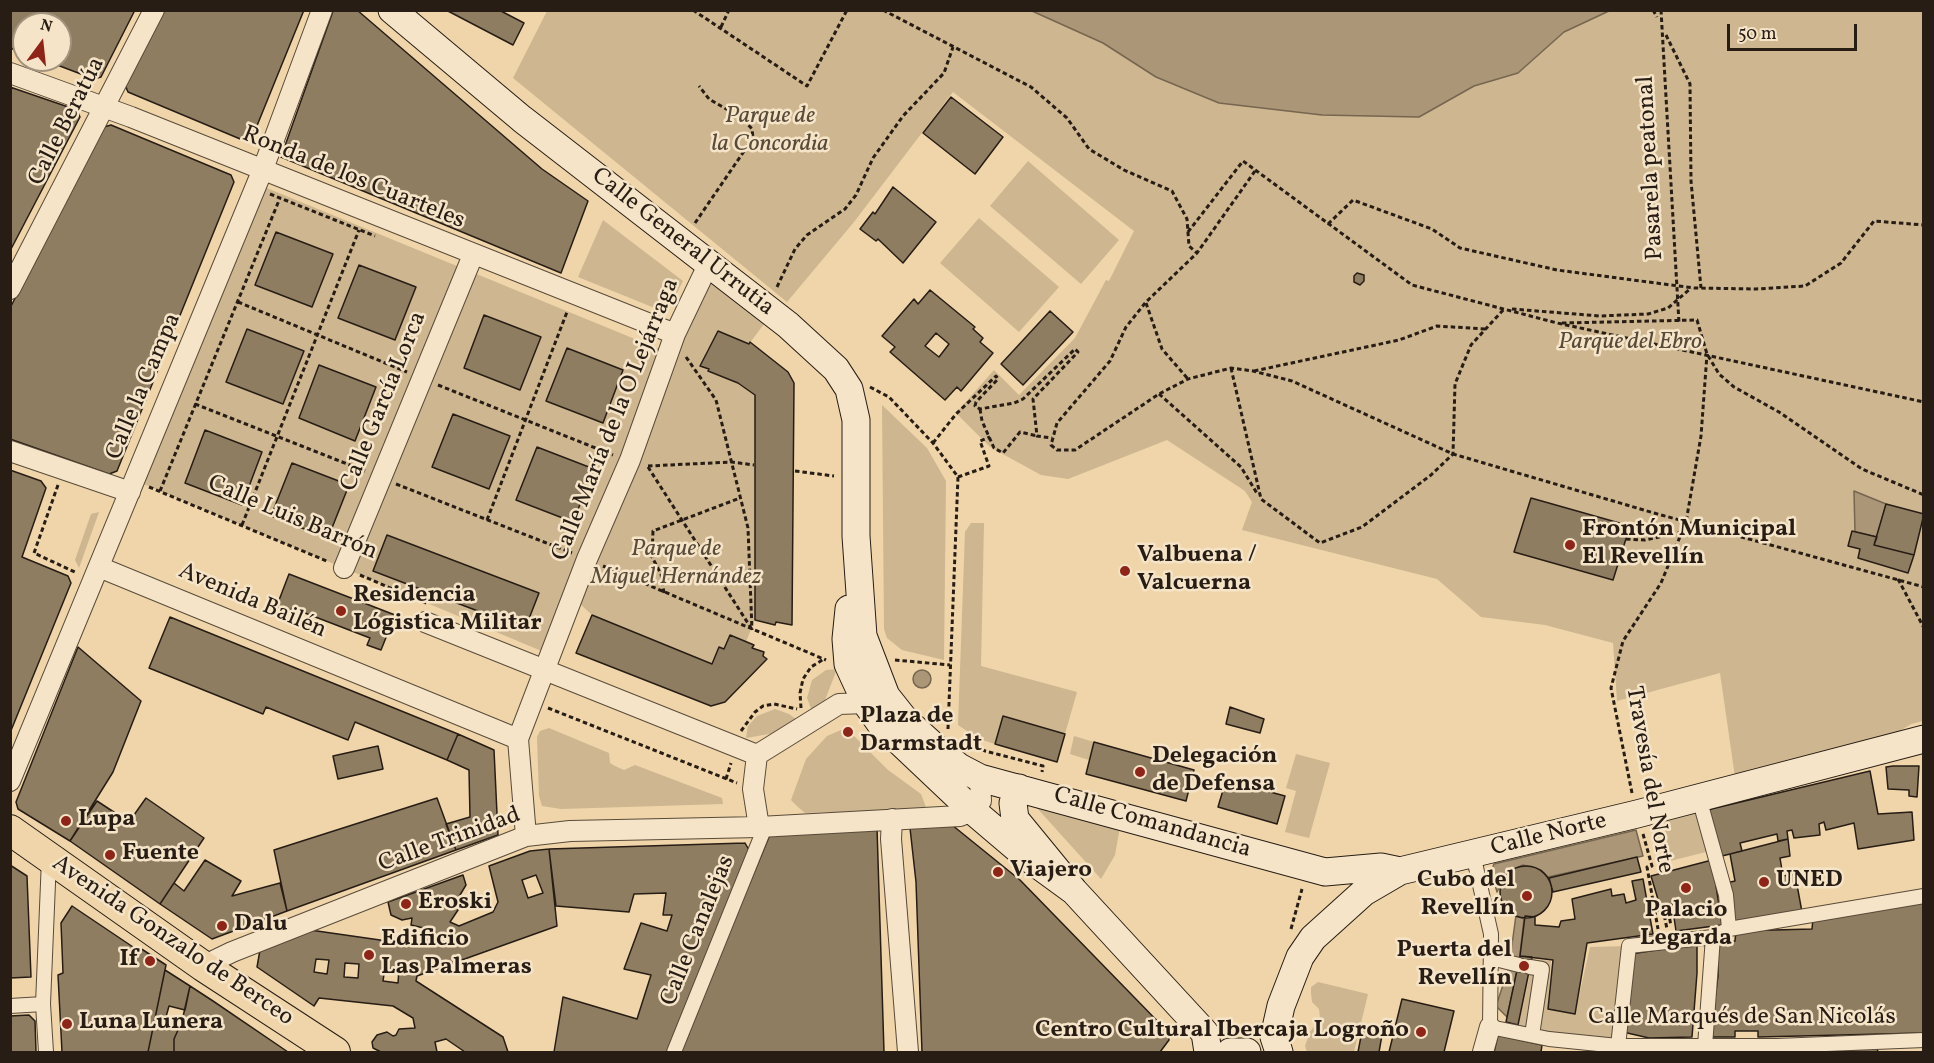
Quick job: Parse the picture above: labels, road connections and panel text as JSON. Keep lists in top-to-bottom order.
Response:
{
  "streets": {
    "main road": [
      "Calle General Urrutia",
      "Calle Comandancia",
      "Calle Norte",
      "Avenida Gonzalo de Berceo"
    ],
    "street": [
      "Calle Beratúa",
      "Ronda de los Cuarteles",
      "Calle la Campa",
      "Calle García Lorca",
      "Calle María de la O Lejárraga",
      "Avenida Bailén",
      "Calle Trinidad",
      "Calle Canalejas",
      "Calle Marqués de San Nicolás"
    ],
    "path": ["Pasarela peatonal", "Calle Luis Barrón", "Travesía del Norte"]
  },
  "crossings": [
    ["Calle Beratúa", "Ronda de los Cuarteles"],
    ["Ronda de los Cuarteles", "Calle la Campa"],
    ["Ronda de los Cuarteles", "Calle García Lorca"],
    ["Ronda de los Cuarteles", "Calle María de la O Lejárraga"],
    ["Calle General Urrutia", "Calle María de la O Lejárraga"],
    ["Calle la Campa", "Calle Luis Barrón"],
    ["Calle la Campa", "Avenida Bailén"],
    ["Calle García Lorca", "Calle Luis Barrón"],
    ["Calle María de la O Lejárraga", "Avenida Bailén"],
    ["Calle María de la O Lejárraga", "Calle Trinidad"],
    ["Travesía del Norte", "Calle Norte"],
    ["Calle Comandancia", "Calle Norte"],
    ["Calle Trinidad", "Calle Canalejas"],
    ["Calle Trinidad", "Avenida Gonzalo de Berceo"]
  ],
  "parks": ["Parque de la Concordia", "Parque del Ebro", "Parque de Miguel Hernández"],
  "places": [
    "Frontón Municipal El Revellín",
    "Valbuena / Valcuerna",
    "Residencia Lógistica Militar",
    "Plaza de Darmstadt",
    "Delegación de Defensa",
    "Lupa",
    "Fuente",
    "Viajero",
    "UNED",
    "Palacio Legarda",
    "Cubo del Revellín",
    "Eroski",
    "Dalu",
    "Edificio Las Palmeras",
    "If",
    "Puerta del Revellín",
    "Luna Lunera",
    "Centro Cultural Ibercaja Logroño"
  ],
  "scale_bar": "50 m",
  "north": "top"
}
